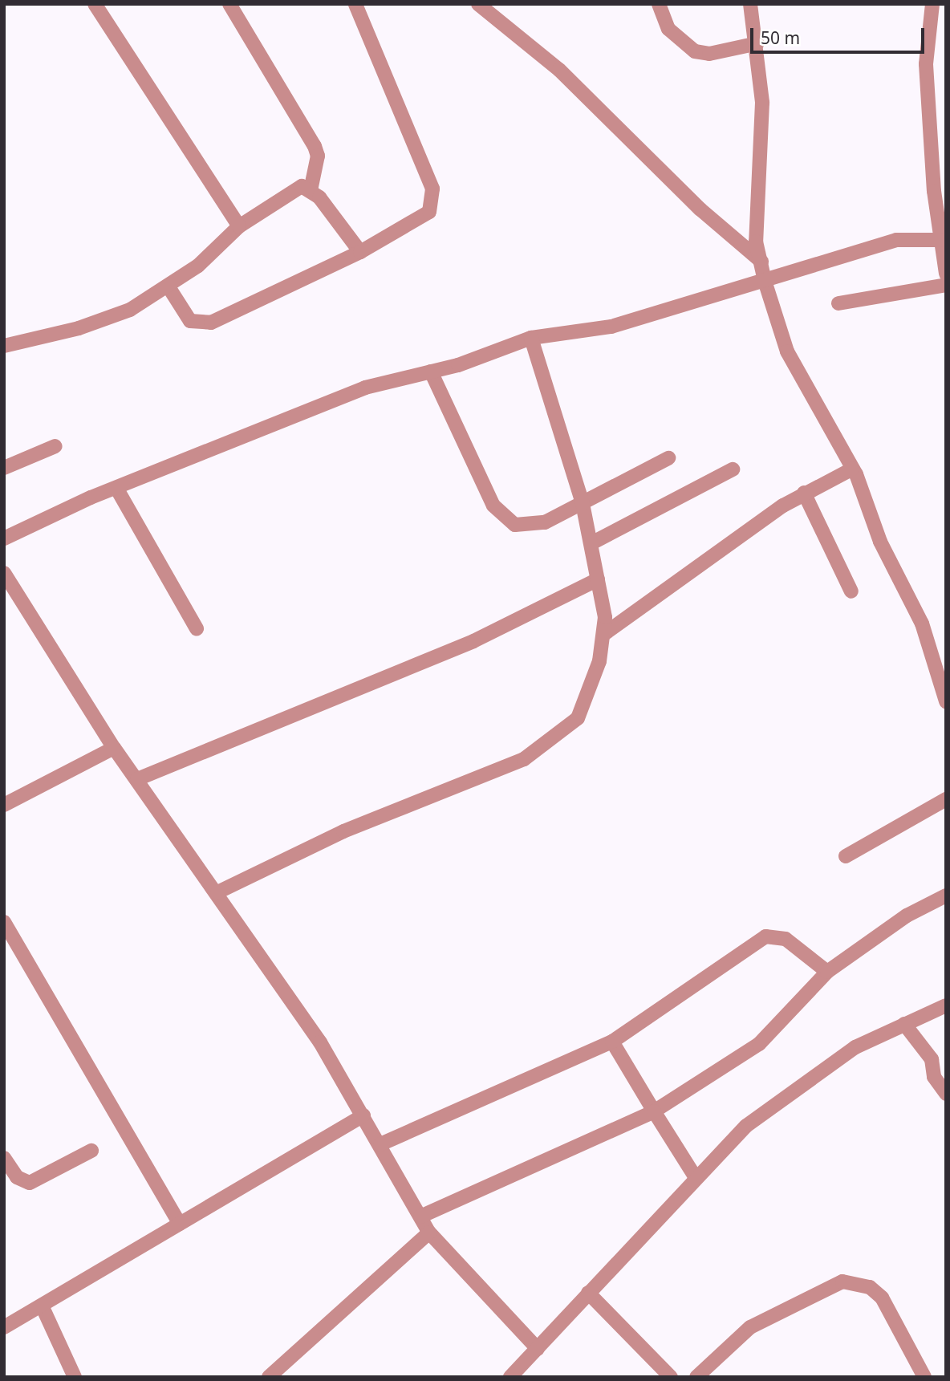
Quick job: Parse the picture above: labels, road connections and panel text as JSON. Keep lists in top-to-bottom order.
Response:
{
  "scale_bar": "50 m"
}
